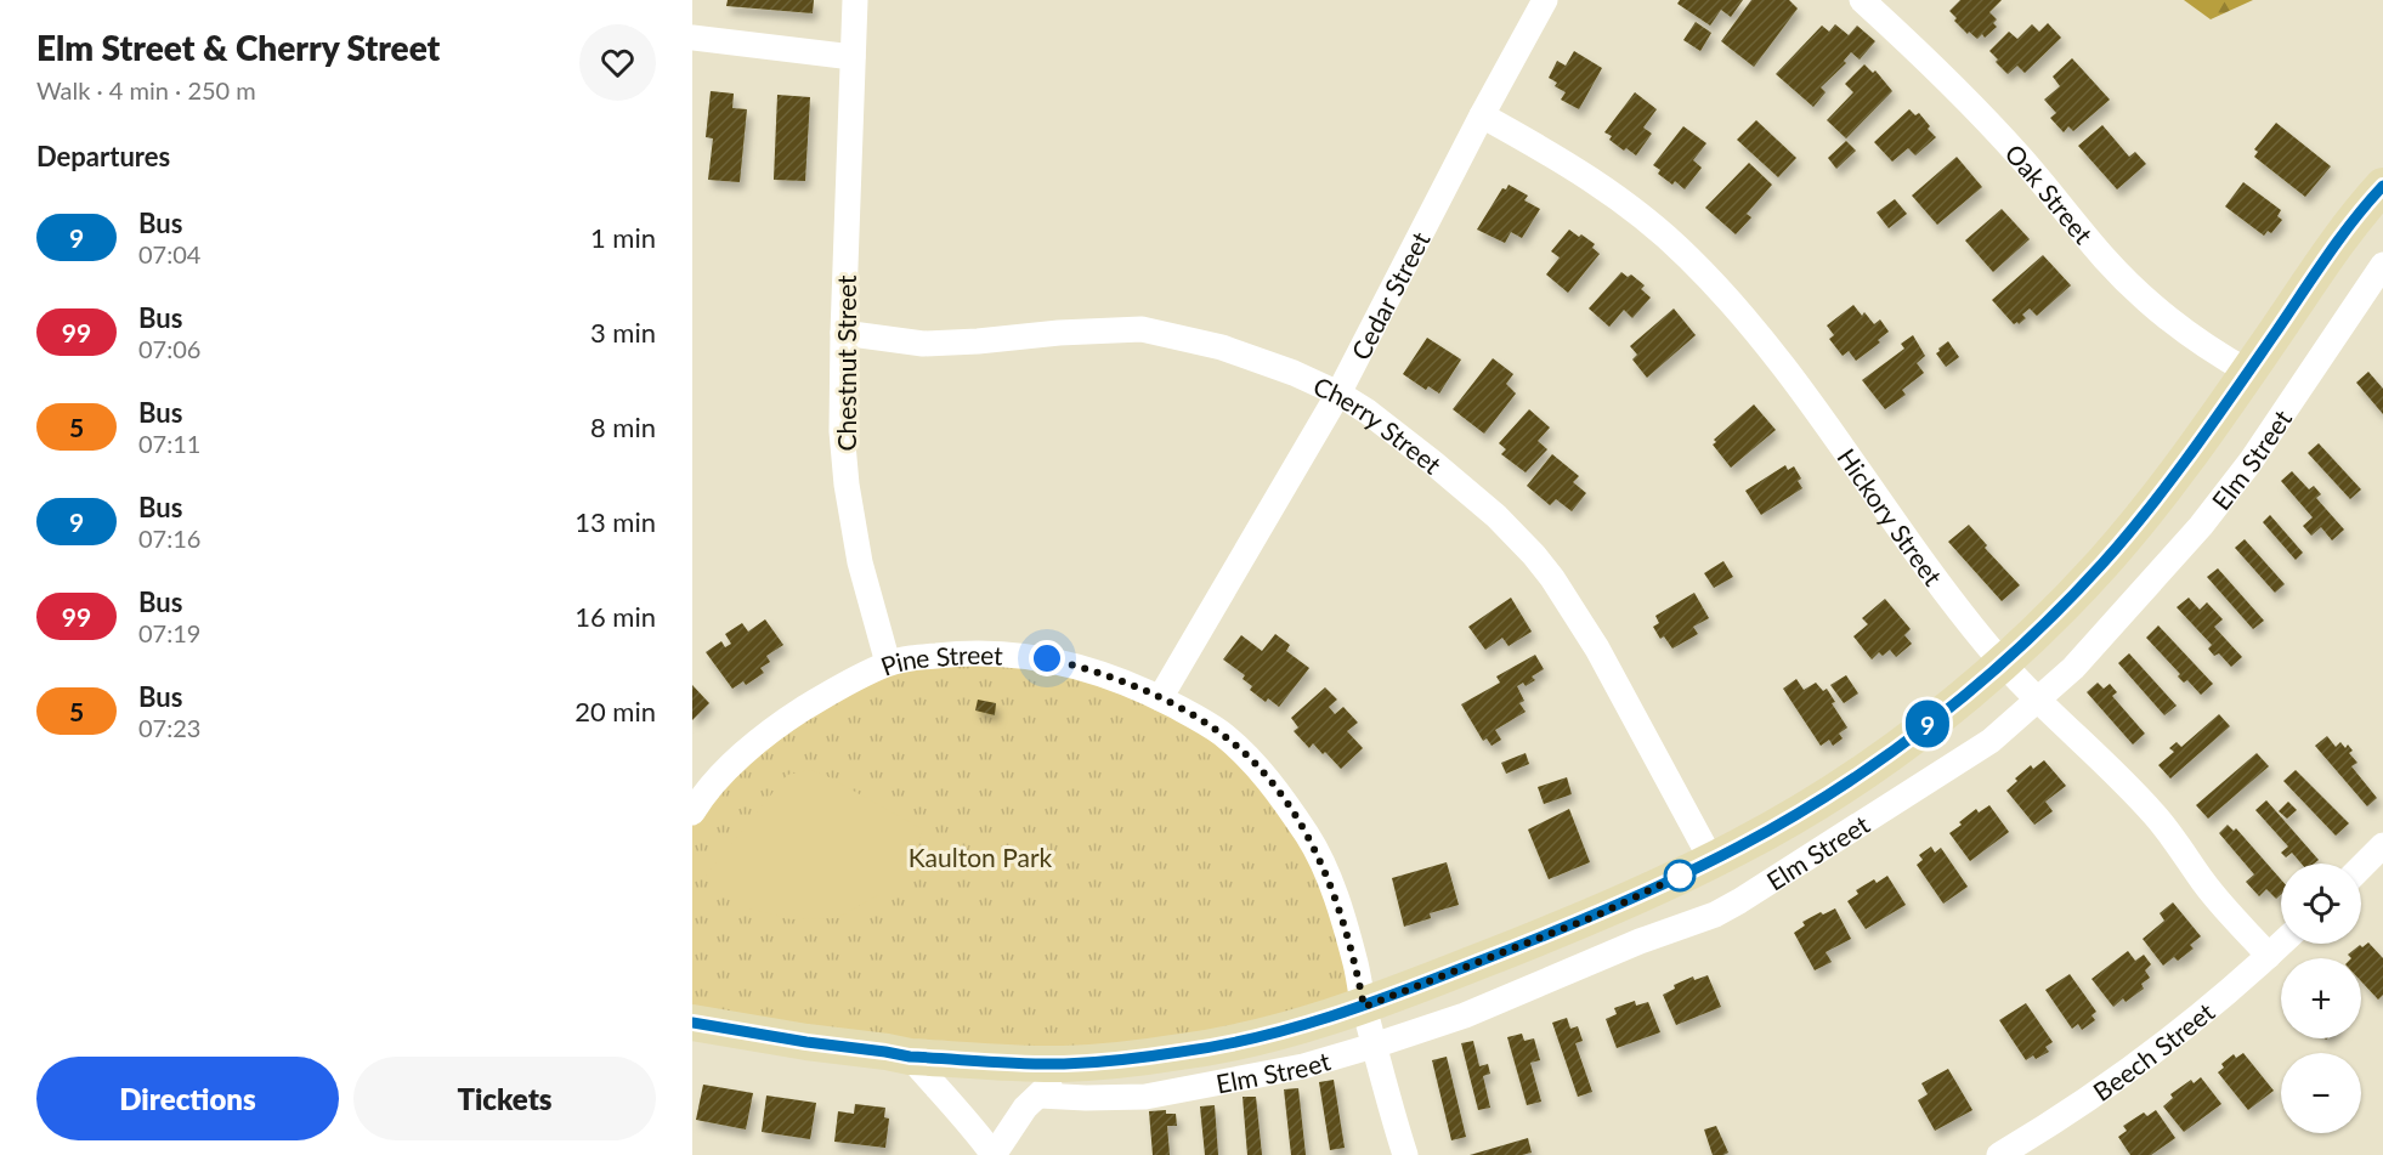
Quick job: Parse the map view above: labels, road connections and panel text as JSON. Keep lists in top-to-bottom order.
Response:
{
  "streets": {
    "street": [
      "Oak Street",
      "Cedar Street",
      "Chestnut Street",
      "Cherry Street",
      "Elm Street",
      "Hickory Street",
      "Pine Street",
      "Beech Street"
    ]
  },
  "crossings": [
    ["Oak Street", "Elm Street"],
    ["Cedar Street", "Cherry Street"],
    ["Cedar Street", "Hickory Street"],
    ["Cedar Street", "Pine Street"],
    ["Chestnut Street", "Cherry Street"],
    ["Chestnut Street", "Pine Street"],
    ["Cherry Street", "Elm Street"],
    ["Elm Street", "Hickory Street"],
    ["Elm Street", "Pine Street"],
    ["Hickory Street", "Beech Street"]
  ],
  "parks": ["Kaulton Park"],
  "lines": ["bus line 9"],
  "page": {
    "heading": [
      ["Elm Street & Cherry Street", "Walk · 4 min · 250 m"],
      "Departures"
    ],
    "on_map": "9",
    "list": [
      {
        "mark": "9",
        "name": "Bus",
        "note": "07:04",
        "value": "1 min"
      },
      {
        "mark": "99",
        "name": "Bus",
        "note": "07:06",
        "value": "3 min"
      },
      {
        "mark": "5",
        "name": "Bus",
        "note": "07:11",
        "value": "8 min"
      },
      {
        "mark": "9",
        "name": "Bus",
        "note": "07:16",
        "value": "13 min"
      },
      {
        "mark": "99",
        "name": "Bus",
        "note": "07:19",
        "value": "16 min"
      },
      {
        "mark": "5",
        "name": "Bus",
        "note": "07:23",
        "value": "20 min"
      }
    ],
    "map_buttons": ["+", "−"],
    "buttons": ["Directions", "Tickets"]
  }
}
